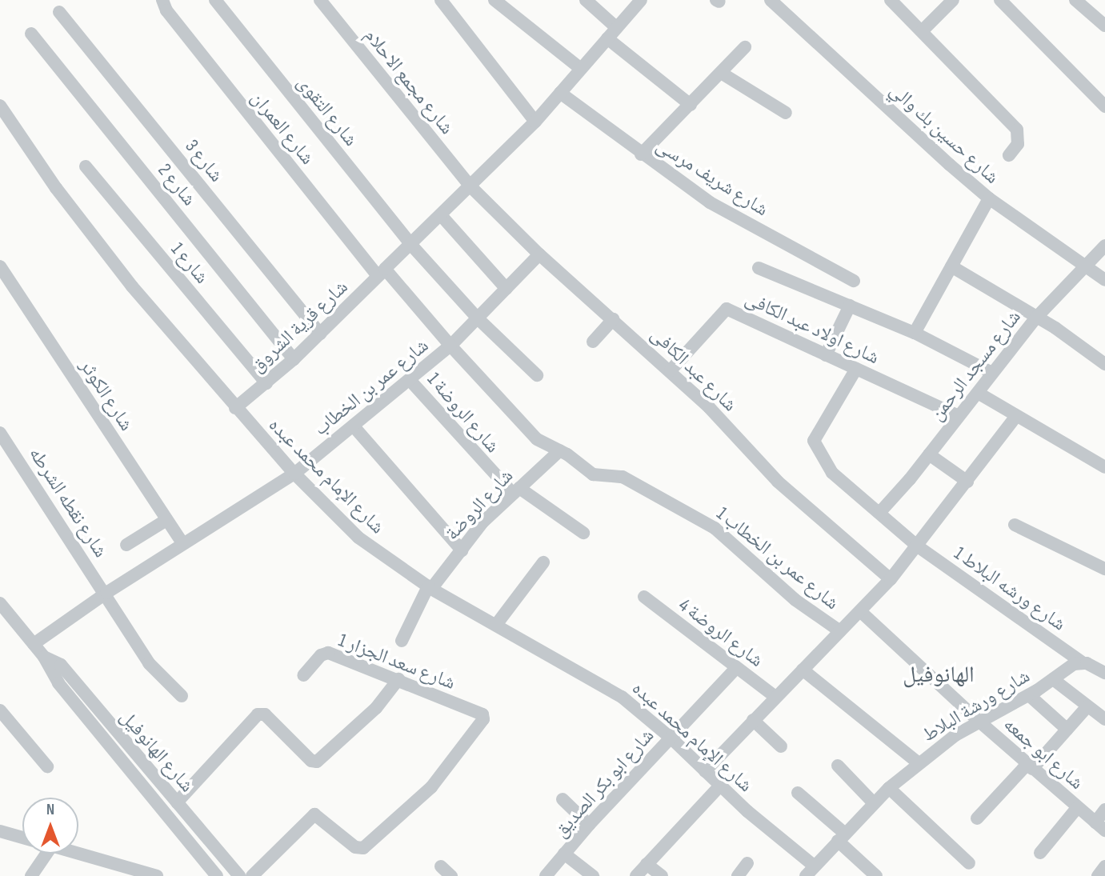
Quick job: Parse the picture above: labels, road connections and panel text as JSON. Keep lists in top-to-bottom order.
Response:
{
  "streets": {
    "street": [
      "شارع مجمع الاحلام",
      "شارع التقوى",
      "شارع العمران",
      "شارع حسين بك والي",
      "شارع 3",
      "شارع شريف مرسى",
      "شارع 2",
      "شارع 1",
      "شارع قرية الشروق",
      "شارع اولاد عبد الكافى",
      "شارع مسجد الرحمن",
      "شارع عبد الكافى",
      "شارع عمر بن الخطاب",
      "شارع الكوثر",
      "شارع الروضة 1",
      "شارع الإمام محمد عبده",
      "شارع نقطه الشرطه",
      "شارع الروضة",
      "شارع عمر بن الخطاب 1",
      "شارع ورشه البلاط 1",
      "شارع الروضة 4",
      "شارع سعد الجزار 1",
      "شارع ورشة البلاط",
      "شارع الهانوفيل",
      "شارع ابو جمعه",
      "شارع ابو بكر الصديق"
    ]
  },
  "crossings": [
    ["شارع مجمع الاحلام", "شارع عبد الكافى"],
    ["شارع العمران", "شارع قرية الشروق"],
    ["شارع العمران", "شارع عمر بن الخطاب"],
    ["شارع حسين بك والي", "شارع مسجد الرحمن"],
    ["شارع 3", "شارع قرية الشروق"],
    ["شارع 2", "شارع قرية الشروق"],
    ["شارع 1", "شارع قرية الشروق"],
    ["شارع قرية الشروق", "شارع عمر بن الخطاب"],
    ["شارع قرية الشروق", "شارع الإمام محمد عبده"],
    ["شارع اولاد عبد الكافى", "شارع مسجد الرحمن"],
    ["شارع اولاد عبد الكافى", "شارع عبد الكافى"],
    ["شارع اولاد عبد الكافى", "شارع ورشه البلاط 1"],
    ["شارع مسجد الرحمن", "شارع ورشه البلاط 1"],
    ["شارع عمر بن الخطاب", "شارع الكوثر"],
    ["شارع عمر بن الخطاب", "شارع الروضة 1"],
    ["شارع عمر بن الخطاب", "شارع الإمام محمد عبده"],
    ["شارع عمر بن الخطاب", "شارع نقطه الشرطه"],
    ["شارع عمر بن الخطاب", "شارع عمر بن الخطاب 1"],
    ["شارع عمر بن الخطاب", "شارع الهانوفيل"],
    ["شارع الروضة 1", "شارع الروضة"],
    ["شارع الإمام محمد عبده", "شارع الروضة"],
    ["شارع الإمام محمد عبده", "شارع ورشة البلاط"],
    ["شارع الإمام محمد عبده", "شارع ابو بكر الصديق"],
    ["شارع الروضة", "شارع عمر بن الخطاب 1"],
    ["شارع ورشه البلاط 1", "شارع ورشة البلاط"],
    ["شارع الروضة 4", "شارع ابو بكر الصديق"],
    ["شارع ورشة البلاط", "شارع ابو جمعه"]
  ],
  "districts": ["الهانوفيل"],
  "north": "top"
}
